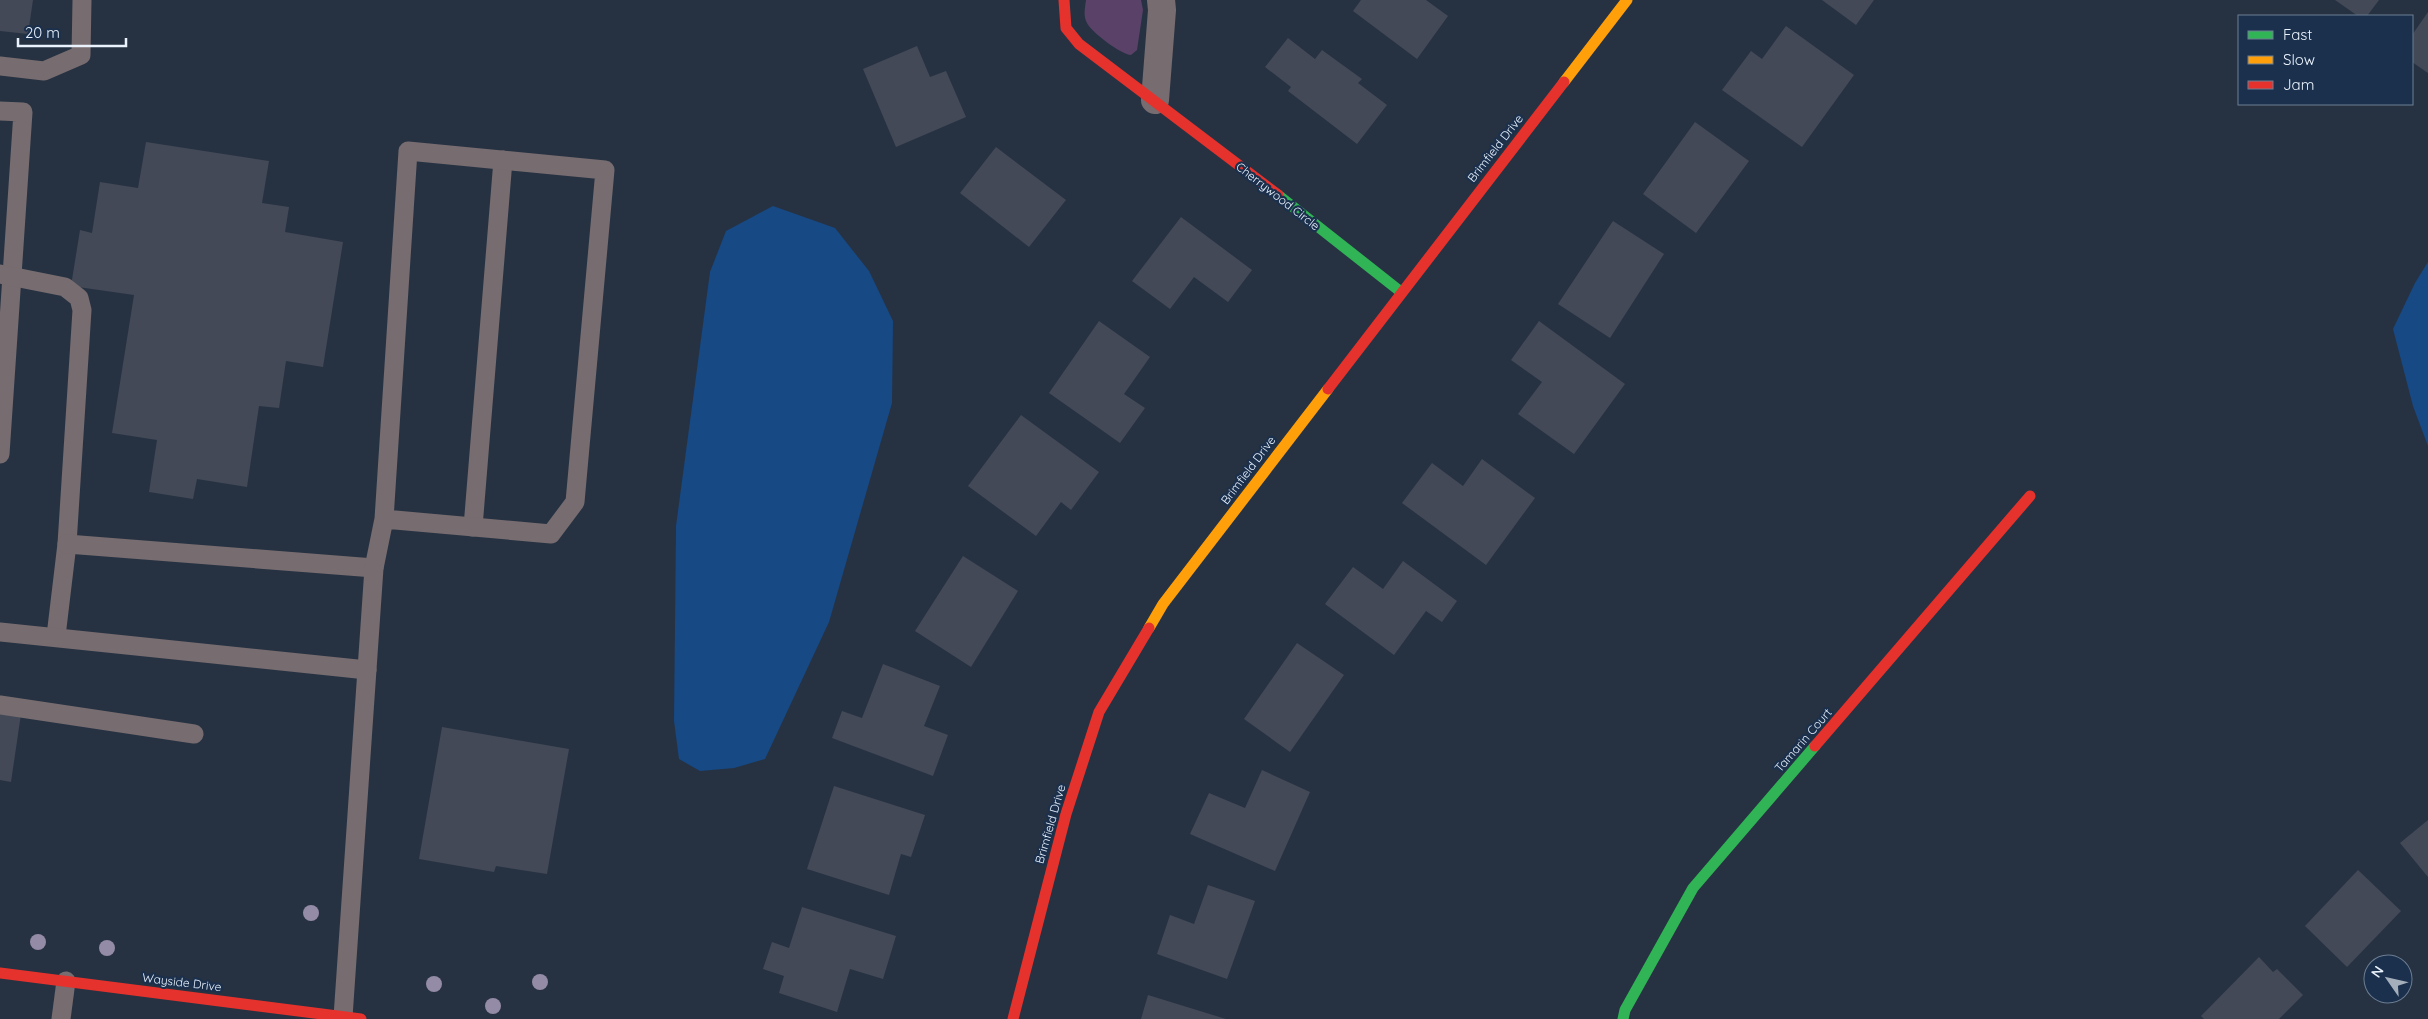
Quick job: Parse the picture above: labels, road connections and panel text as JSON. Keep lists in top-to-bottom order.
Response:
{
  "streets": {
    "street": [
      "Brimfield Drive",
      "Cherrywood Circle",
      "Tamarin Court",
      "Wayside Drive"
    ]
  },
  "crossings": [
    ["Brimfield Drive", "Cherrywood Circle"]
  ],
  "legend": ["Fast", "Slow", "Jam"],
  "scale_bar": "20 m",
  "north": "top left"
}
